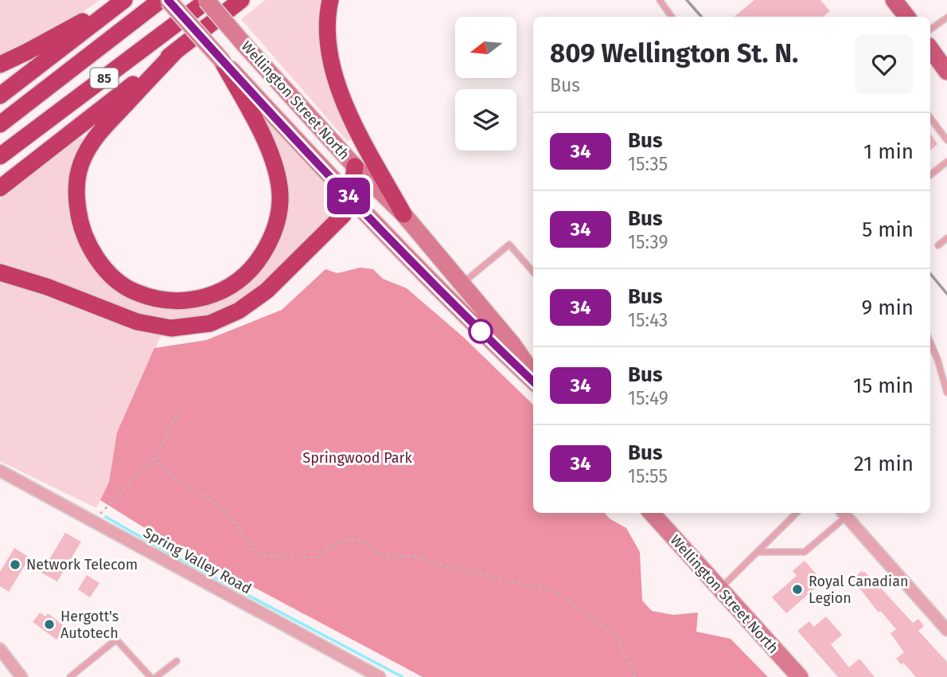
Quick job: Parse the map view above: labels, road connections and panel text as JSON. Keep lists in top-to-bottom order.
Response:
{
  "streets": {
    "highway": ["85"],
    "street": ["Wellington Street North", "Spring Valley Road"]
  },
  "crossings": [
    ["85", "Wellington Street North"]
  ],
  "parks": ["Springwood Park"],
  "places": ["Network Telecom", "Royal Canadian Legion", "Hergott's Autotech"],
  "lines": ["bus line 34"],
  "north": "left",
  "page": {
    "on_map": "34",
    "heading": ["809 Wellington St. N.", "Bus"],
    "list": [
      {
        "mark": "34",
        "name": "Bus",
        "note": "15:35",
        "value": "1 min"
      },
      {
        "mark": "34",
        "name": "Bus",
        "note": "15:39",
        "value": "5 min"
      },
      {
        "mark": "34",
        "name": "Bus",
        "note": "15:43",
        "value": "9 min"
      },
      {
        "mark": "34",
        "name": "Bus",
        "note": "15:49",
        "value": "15 min"
      },
      {
        "mark": "34",
        "name": "Bus",
        "note": "15:55",
        "value": "21 min"
      }
    ]
  }
}
